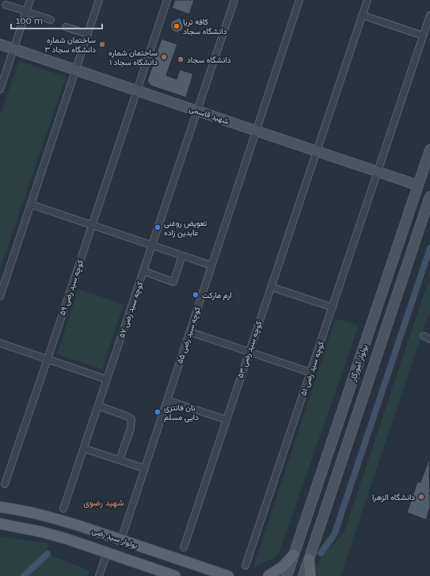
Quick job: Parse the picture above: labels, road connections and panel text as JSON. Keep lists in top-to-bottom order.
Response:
{
  "streets": {
    "main road": ["شهید قاسمی", "بولوار آموزگار", "بولوار سید رضی"],
    "street": [
      "کوچه سید رضی ۵۹",
      "کوچه سید رضی ۵۷",
      "کوچه سید رضی ۵۵",
      "کوچه سید رضی ۵۳",
      "کوچه سید رضی ۵۱"
    ]
  },
  "crossings": [
    ["شهید قاسمی", "کوچه سید رضی ۵۹"],
    ["شهید قاسمی", "کوچه سید رضی ۵۷"],
    ["شهید قاسمی", "کوچه سید رضی ۵۵"],
    ["شهید قاسمی", "کوچه سید رضی ۵۳"],
    ["شهید قاسمی", "بولوار آموزگار"],
    ["شهید قاسمی", "کوچه سید رضی ۵۱"],
    ["کوچه سید رضی ۵۵", "بولوار سید رضی"]
  ],
  "districts": ["شهید رضوی"],
  "places": [
    "کافه تریا دانشگاه سجاد",
    "ساختمان شماره ۳ دانشگاه سجاد",
    "ساختمان شماره ۱ دانشگاه سجاد",
    "دانشگاه سجاد",
    "تعویض روغنی عابدین زاده",
    "ارم مارکت",
    "نان فانتزی دایی مسلم",
    "دانشگاه الزهرا"
  ],
  "scale_bar": "100 m"
}
